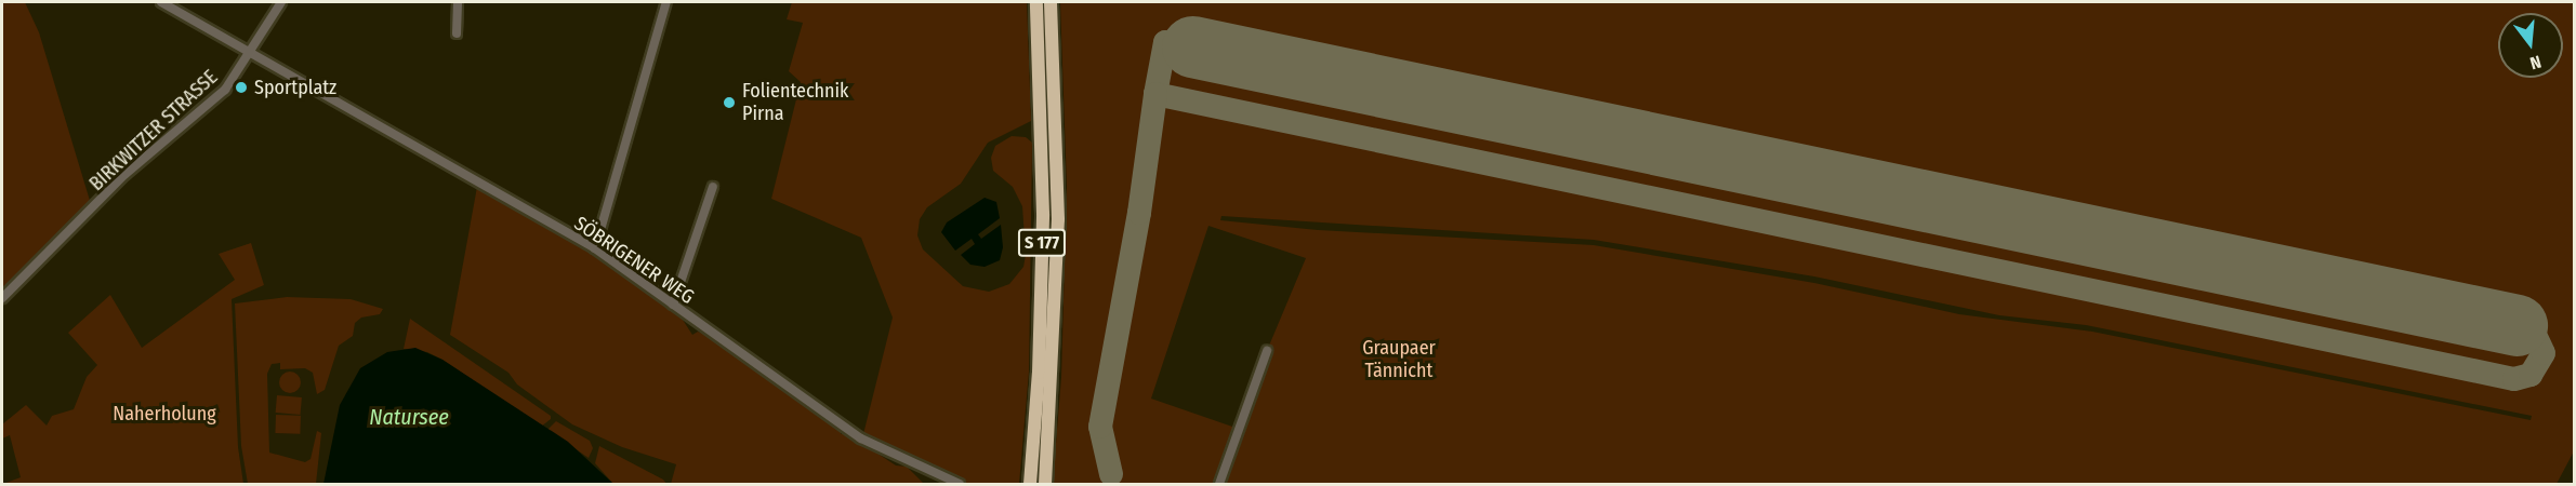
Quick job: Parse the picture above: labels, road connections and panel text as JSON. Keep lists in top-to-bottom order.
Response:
{
  "streets": {
    "highway": ["S 177"],
    "street": ["BIRKWITZER STRASSE", "SÖBRIGENER WEG"]
  },
  "crossings": [
    ["BIRKWITZER STRASSE", "SÖBRIGENER WEG"]
  ],
  "water": ["Natursee"],
  "parks": ["Graupaer Tännicht", "Naherholung"],
  "places": ["Sportplatz", "Folientechnik Pirna"],
  "north": "bottom"
}
